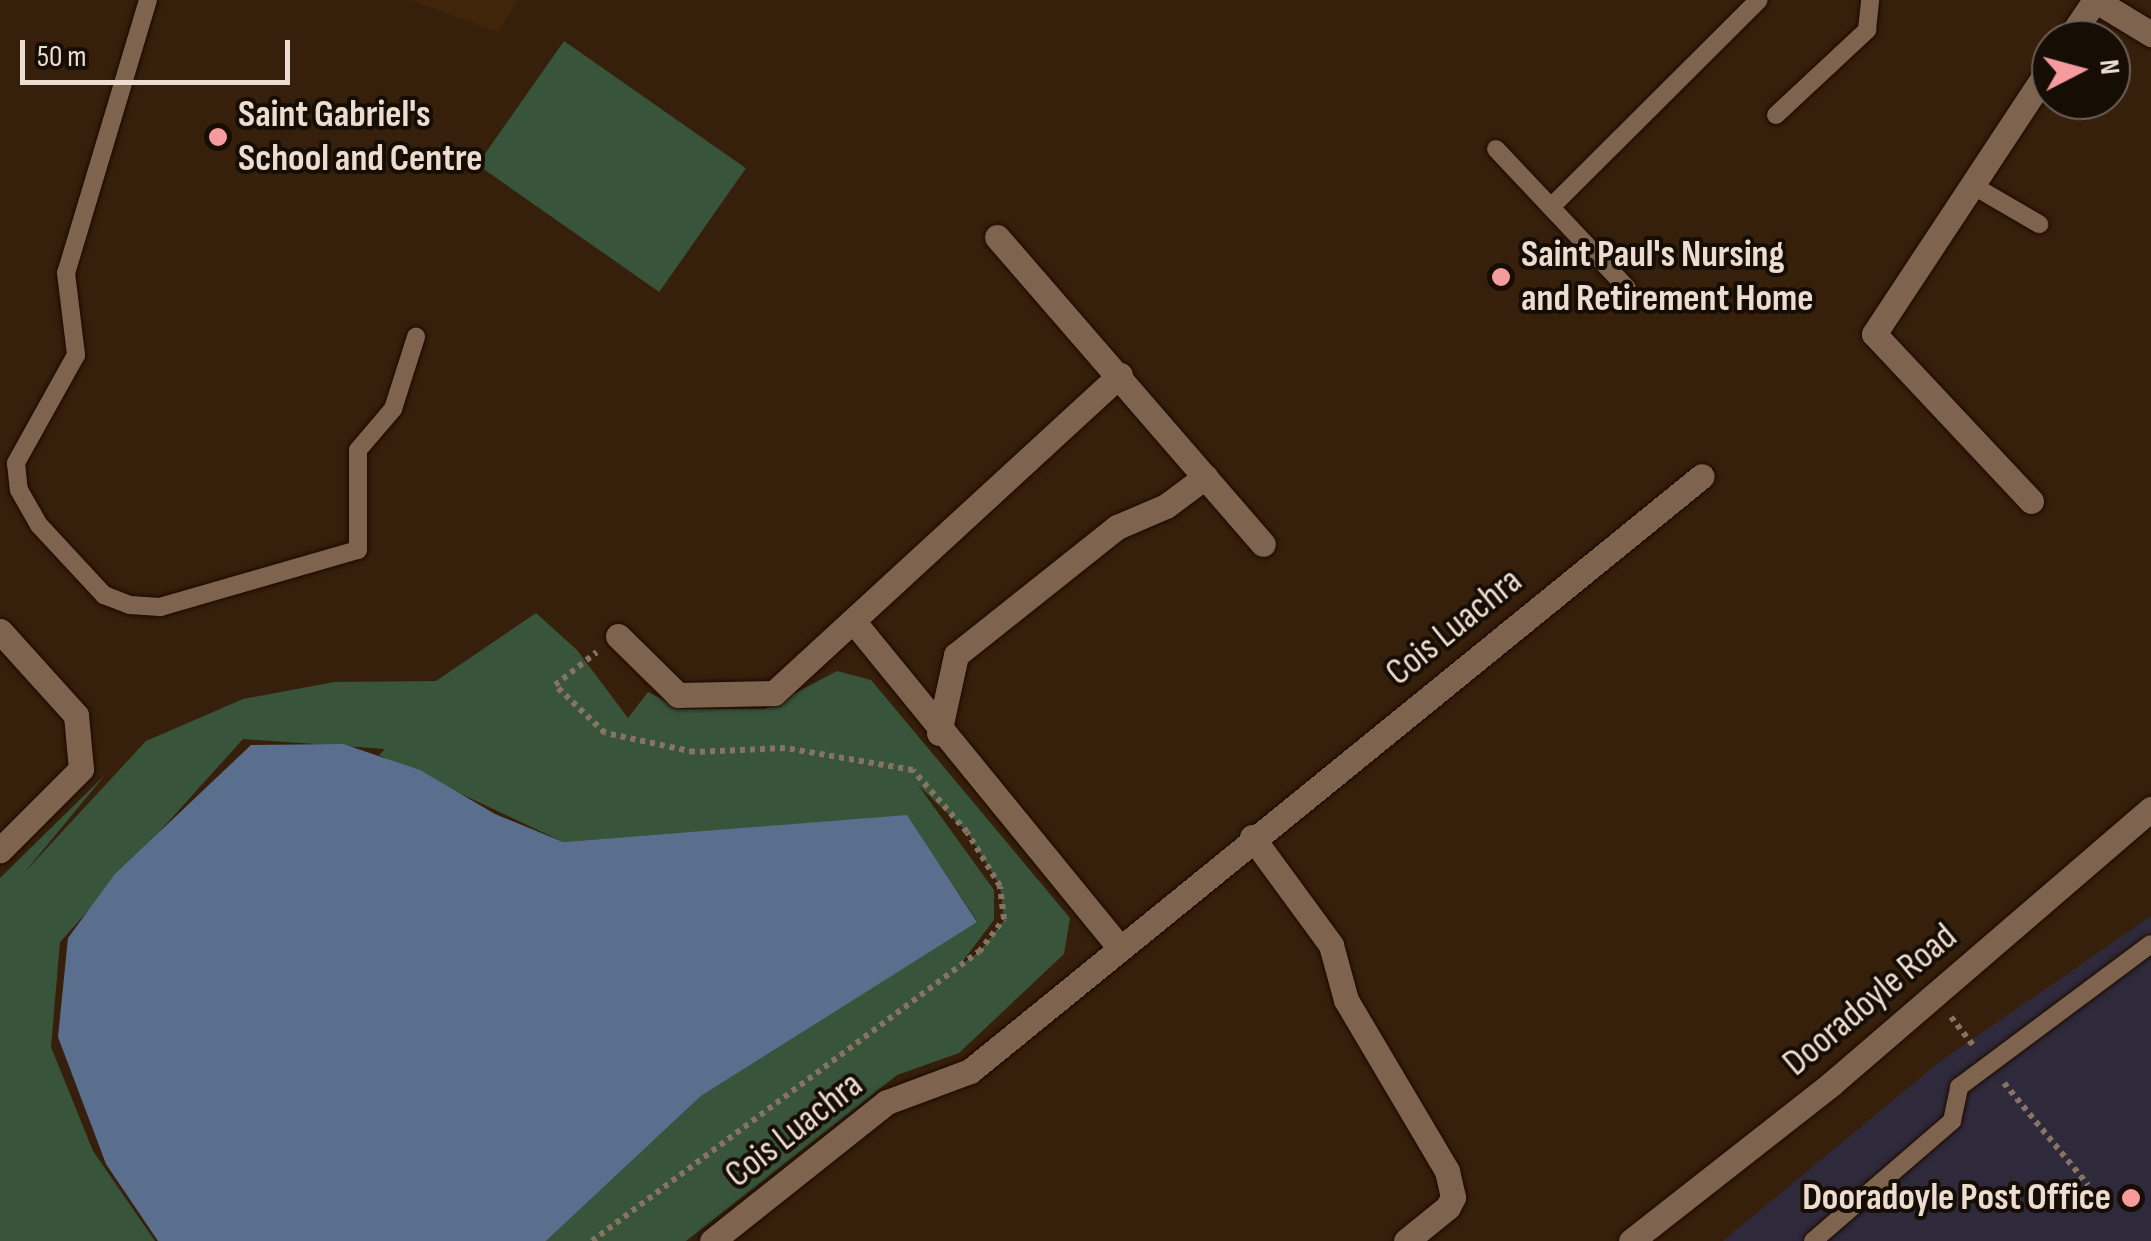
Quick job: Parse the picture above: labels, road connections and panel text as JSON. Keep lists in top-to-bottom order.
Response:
{
  "streets": {
    "street": ["Cois Luachra", "Dooradoyle Road"]
  },
  "places": ["Saint Gabriel's School and Centre", "Saint Paul's Nursing and Retirement Home", "Dooradoyle Post Office"],
  "scale_bar": "50 m",
  "north": "right"
}
